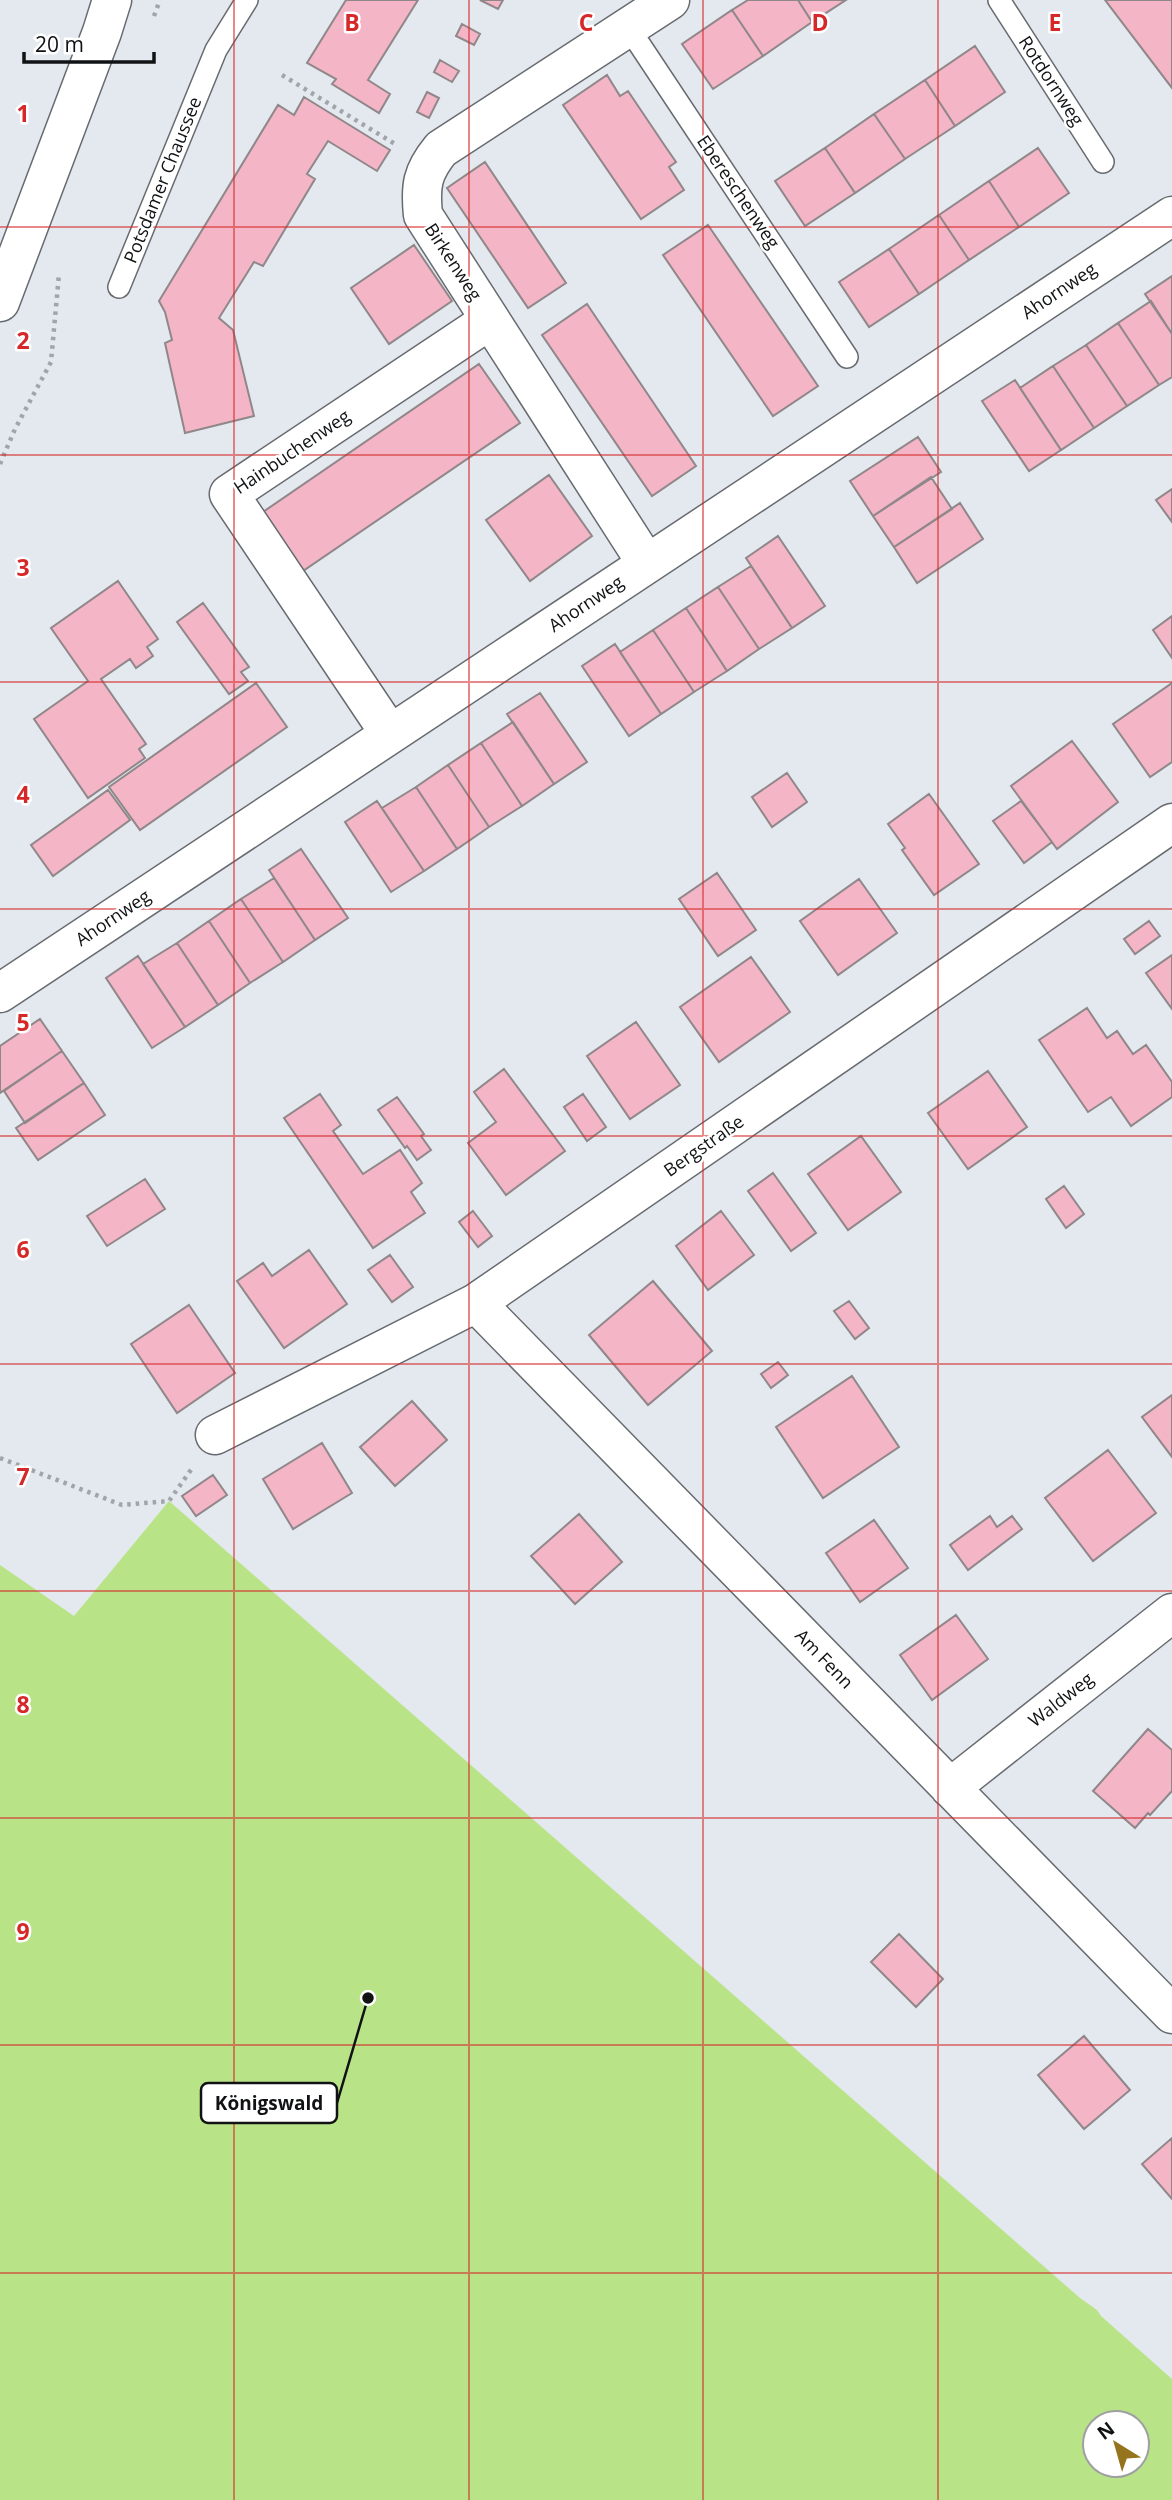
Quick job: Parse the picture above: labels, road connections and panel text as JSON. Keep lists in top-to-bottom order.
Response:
{
  "streets": {
    "street": [
      "Birkenweg",
      "Ahornweg",
      "Hainbuchenweg",
      "Bergstraße",
      "Am Fenn",
      "Waldweg"
    ],
    "lane": ["Rotdornweg", "Potsdamer Chaussee", "Ebereschenweg"]
  },
  "crossings": [
    ["Birkenweg", "Ahornweg"],
    ["Birkenweg", "Hainbuchenweg"],
    ["Ahornweg", "Hainbuchenweg"],
    ["Bergstraße", "Am Fenn"],
    ["Am Fenn", "Waldweg"]
  ],
  "places": ["Königswald"],
  "scale_bar": "20 m",
  "north": "top left",
  "grid": {
    "columns": [
      "B",
      "C",
      "D",
      "E"
    ],
    "rows": [
      "1",
      "2",
      "3",
      "4",
      "5",
      "6",
      "7",
      "8",
      "9"
    ]
  }
}
